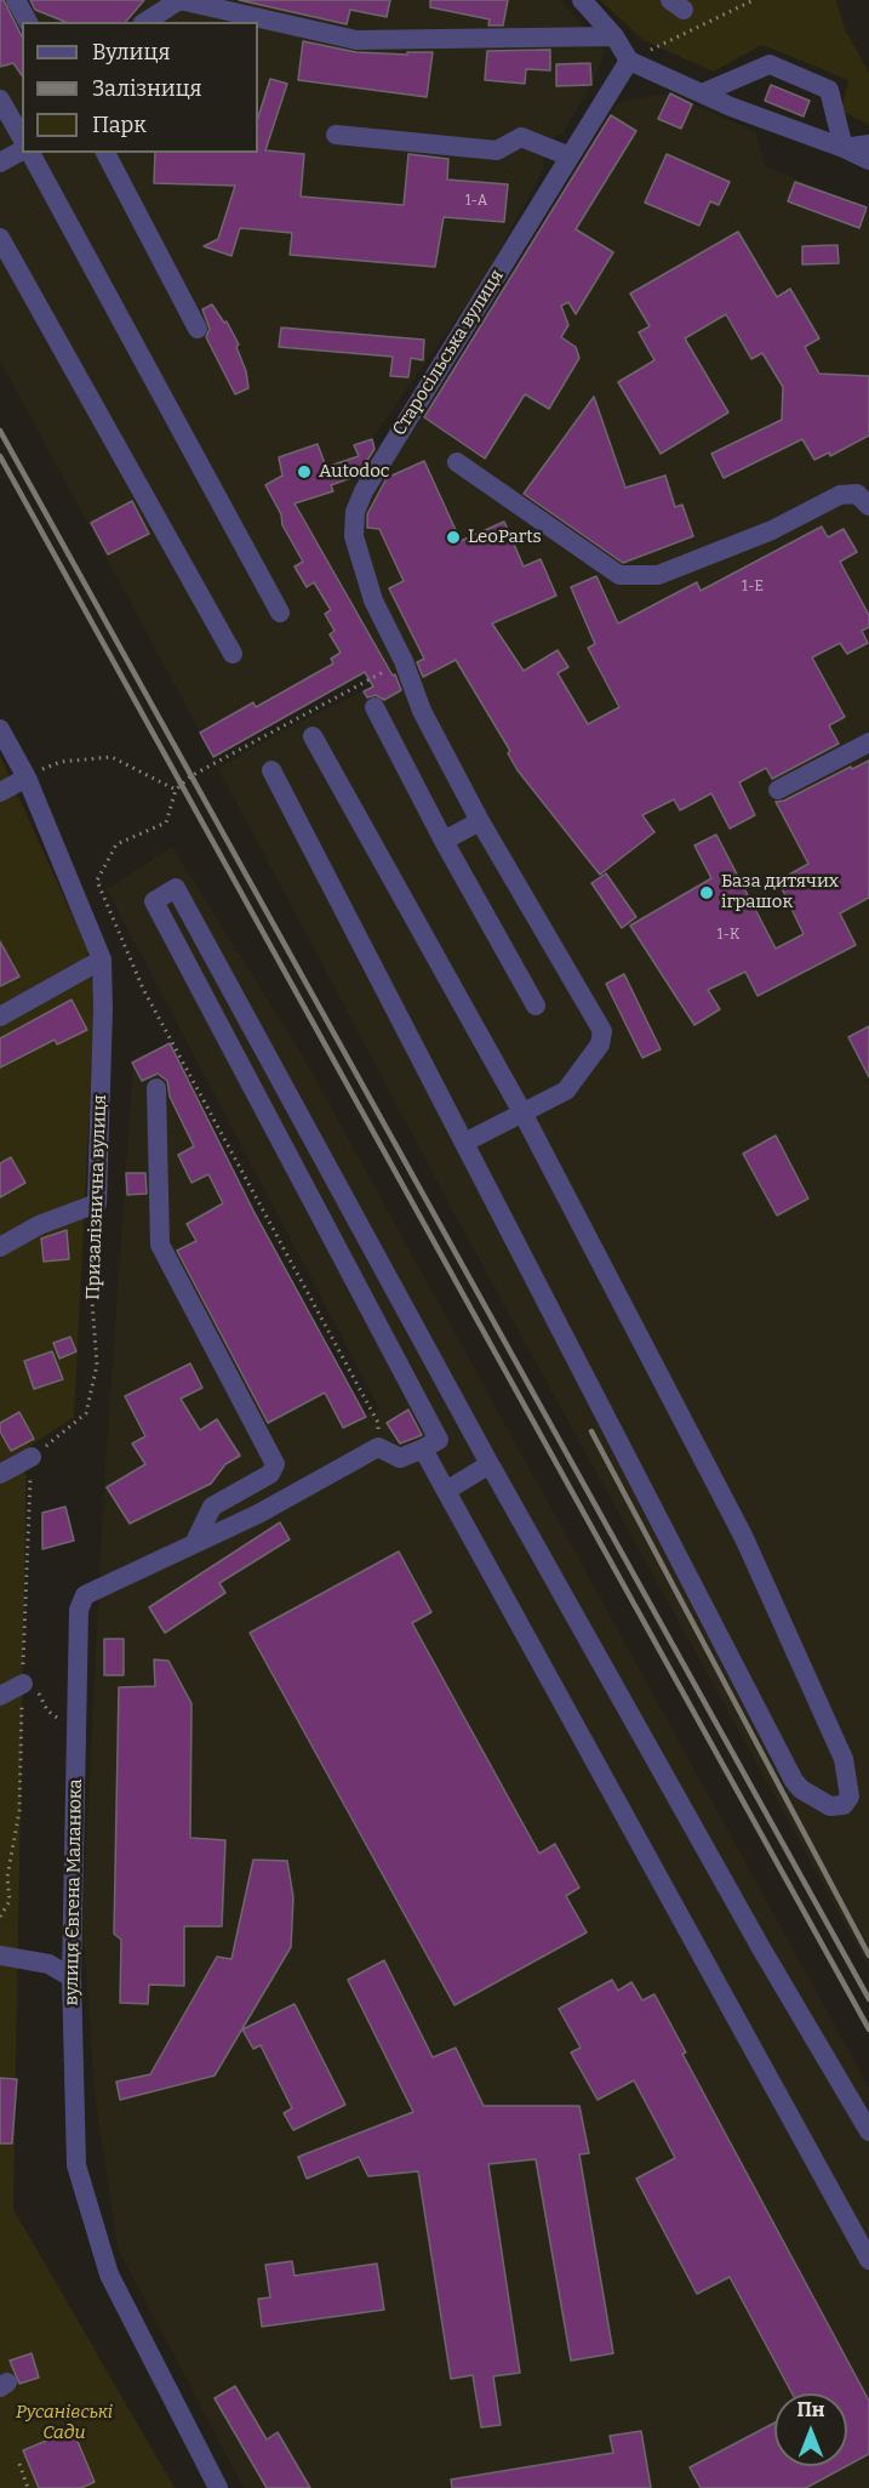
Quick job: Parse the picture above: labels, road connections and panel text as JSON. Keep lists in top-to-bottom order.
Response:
{
  "streets": {
    "street": ["Старосільська вулиця", "Призалізнична вулиця", "вулиця Євгена Маланюка"]
  },
  "parks": ["Русанівські Сади"],
  "places": ["Autodoc", "LeoParts", "База дитячих іграшок"],
  "house_numbers": ["1-А", "1-Е", "1-К"],
  "legend": ["Вулиця", "Залізниця", "Парк"],
  "north": "top"
}
